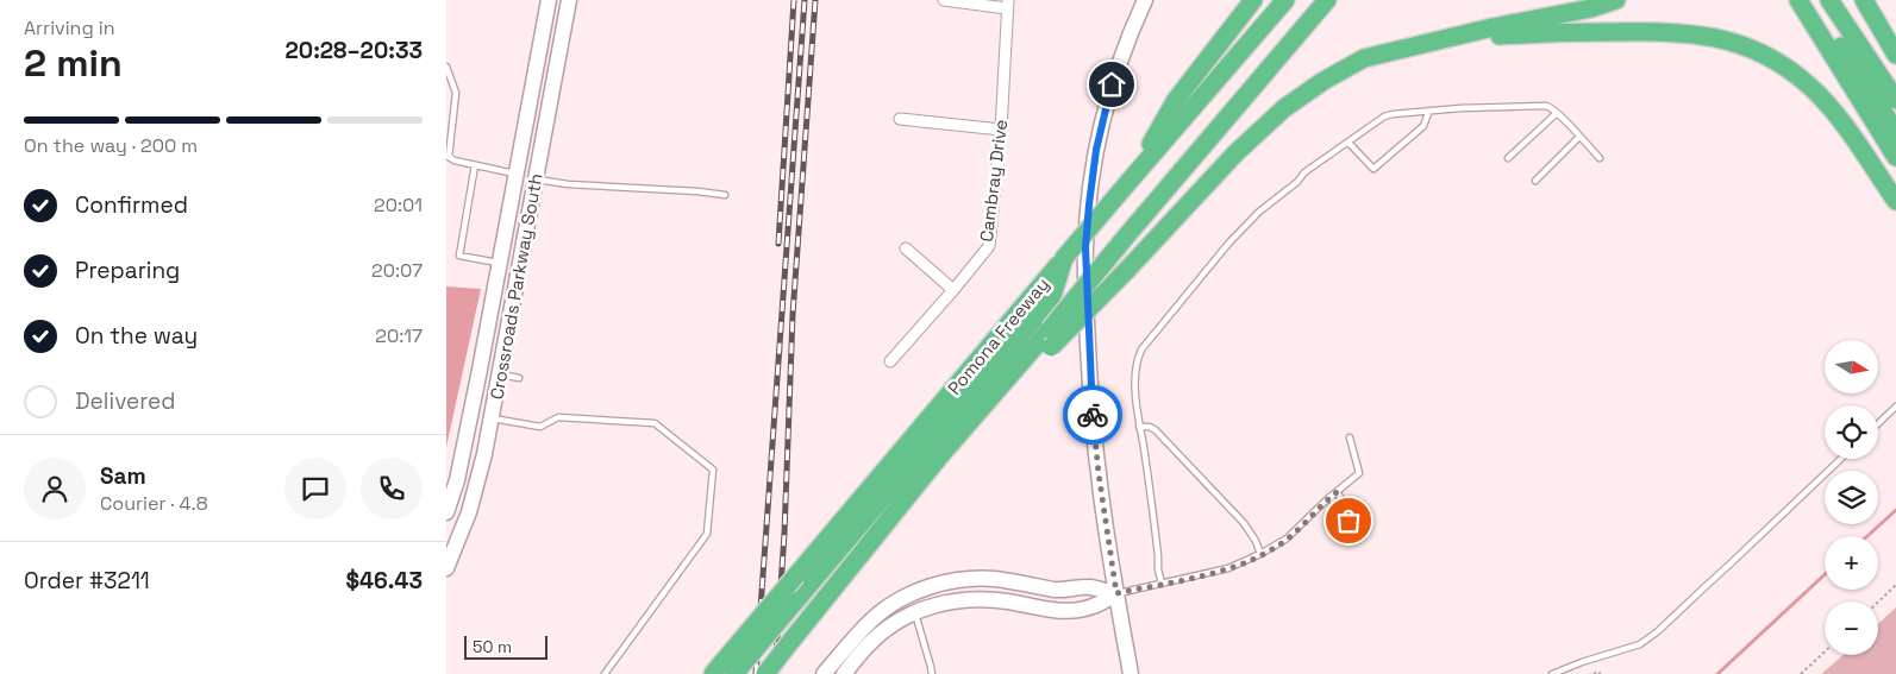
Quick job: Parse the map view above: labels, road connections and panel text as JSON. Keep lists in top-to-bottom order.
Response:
{
  "streets": {
    "highway": ["Pomona Freeway"],
    "street": ["Cambray Drive", "Crossroads Parkway South"]
  },
  "scale_bar": "50 m",
  "north": "right",
  "page": {
    "heading": ["2 min", "Arriving in", "20:28–20:33"],
    "panel": [
      "Sam",
      "Courier · 4.8",
      "Order #3211",
      "$46.43"
    ],
    "bar": "On the way · 200 m",
    "list": [
      ["Confirmed", "20:01"],
      ["Preparing", "20:07"],
      ["On the way", "20:17"],
      "Delivered"
    ],
    "map_buttons": ["+", "−"],
    "scale": "50 m"
  }
}
